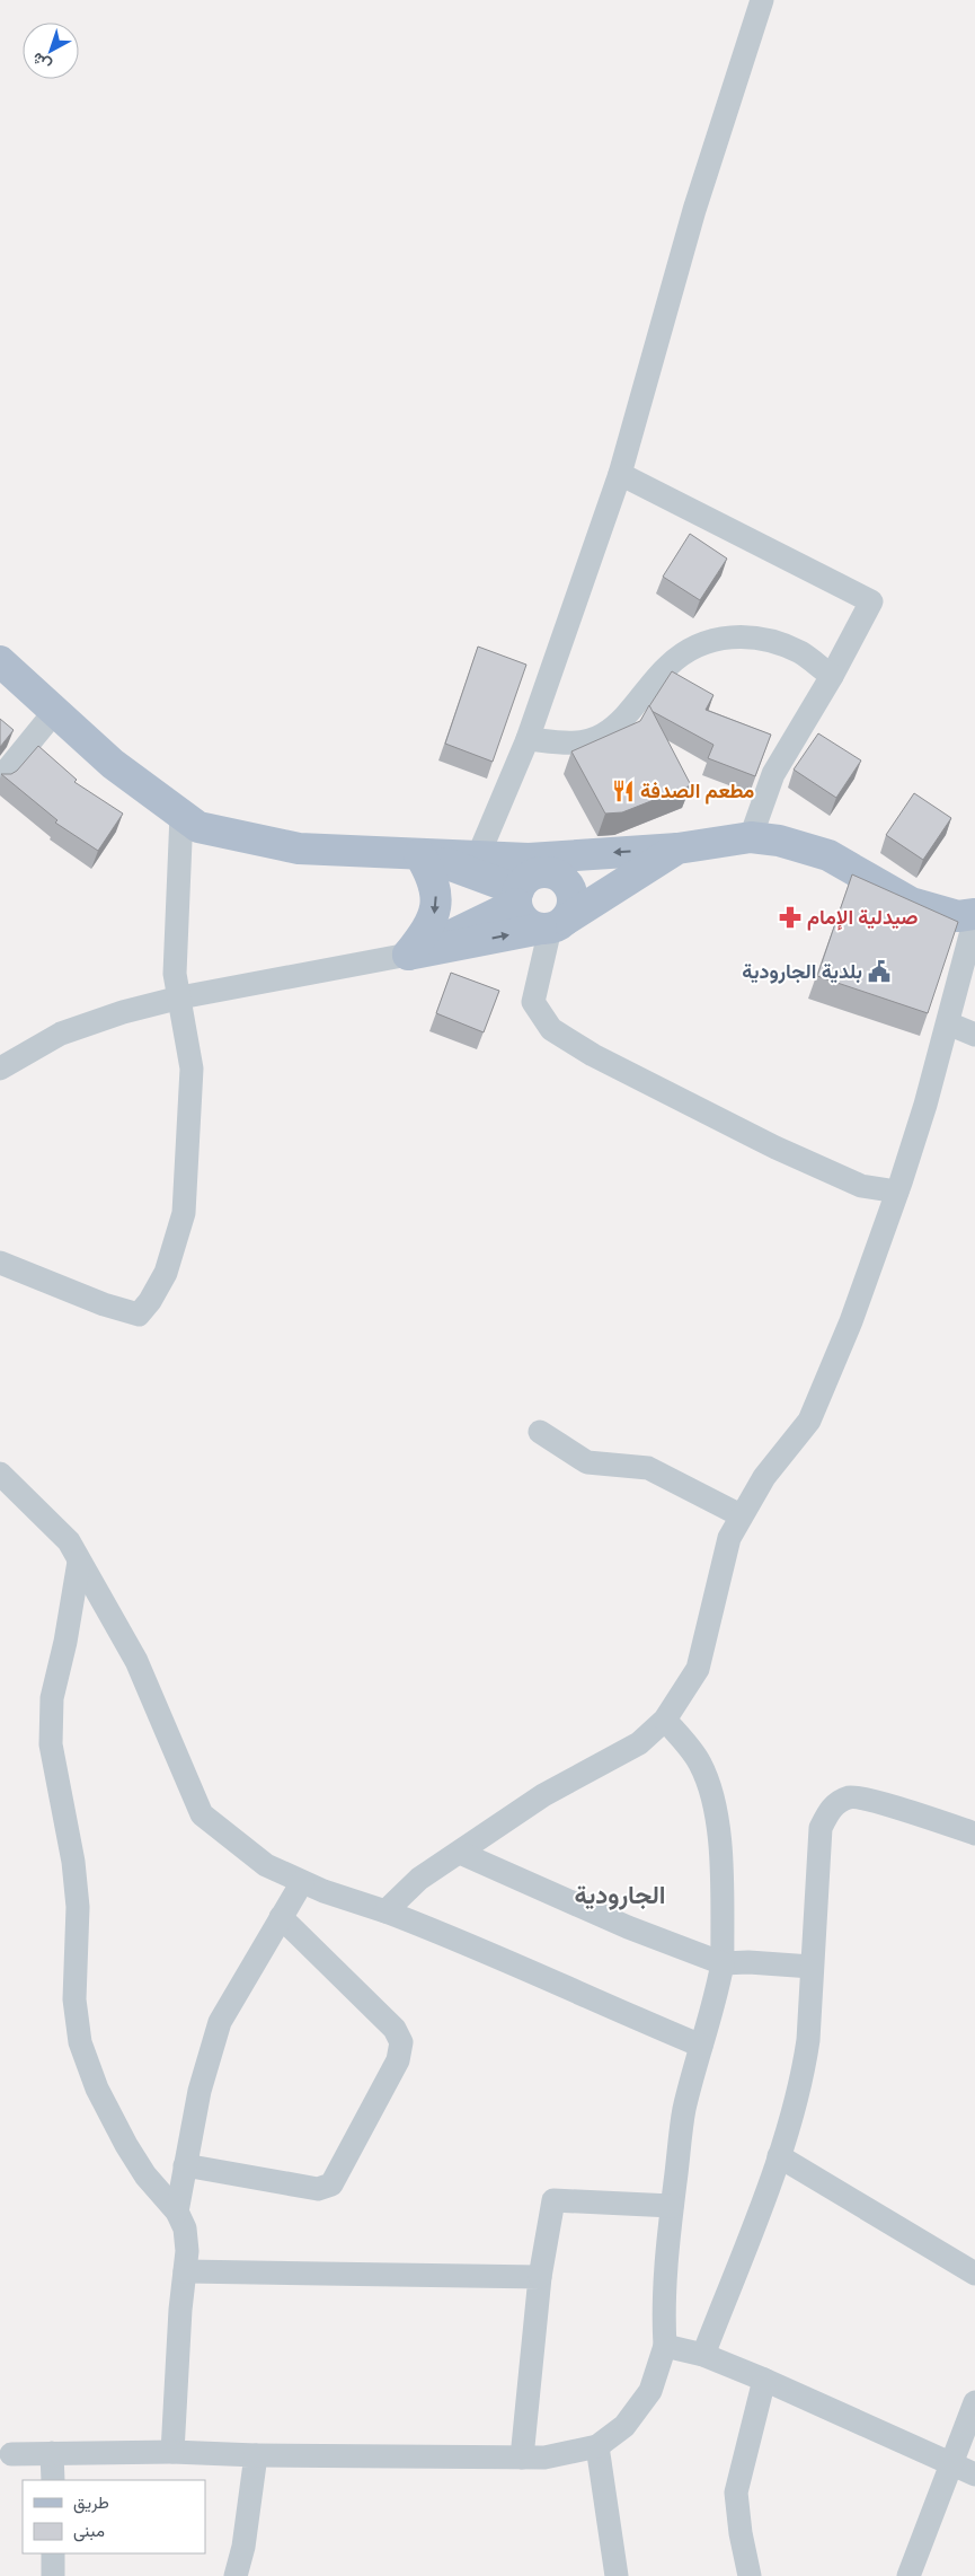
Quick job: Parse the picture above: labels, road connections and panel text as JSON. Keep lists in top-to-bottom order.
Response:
{
  "districts": ["الجارودية"],
  "places": {
    "restaurant": ["مطعم الصدفة"],
    "pharmacy": ["صيدلية الإمام"],
    "public building": ["بلدية الجارودية"]
  },
  "legend": ["طريق", "مبنى"],
  "north": "bottom left"
}
